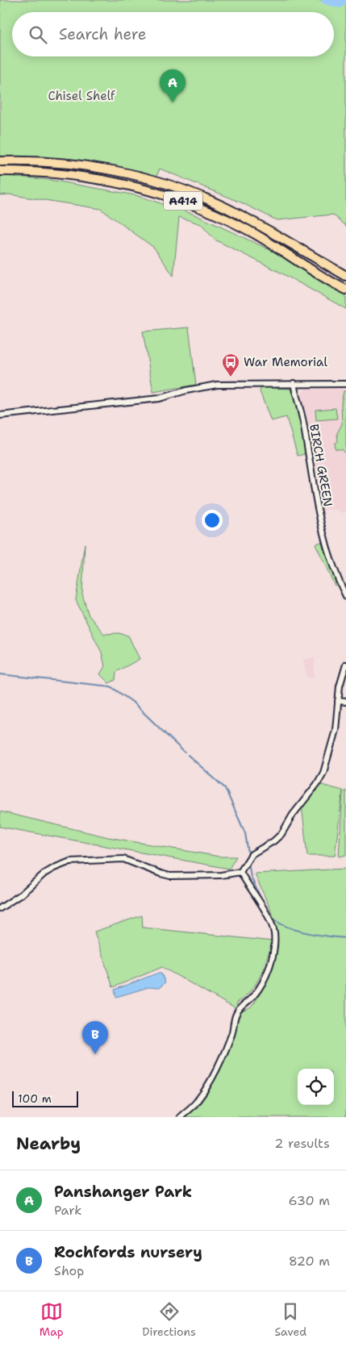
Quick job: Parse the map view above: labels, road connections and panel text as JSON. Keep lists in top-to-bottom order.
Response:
{
  "streets": {
    "highway": ["A414"],
    "street": ["BIRCH GREEN"]
  },
  "parks": ["Chisel Shelf"],
  "places": {
    "bus stop": ["War Memorial"]
  },
  "scale_bar": "100 m",
  "page": {
    "search": "Search here",
    "pins": ["A", "B"],
    "scale": "100 m",
    "heading": ["Nearby", "2 results"],
    "list": [
      {
        "mark": "A",
        "name": "Panshanger Park",
        "note": "Park",
        "value": "630 m"
      },
      {
        "mark": "B",
        "name": "Rochfords nursery",
        "note": "Shop",
        "value": "820 m"
      }
    ],
    "nav": ["Map", "Directions", "Saved"]
  }
}
